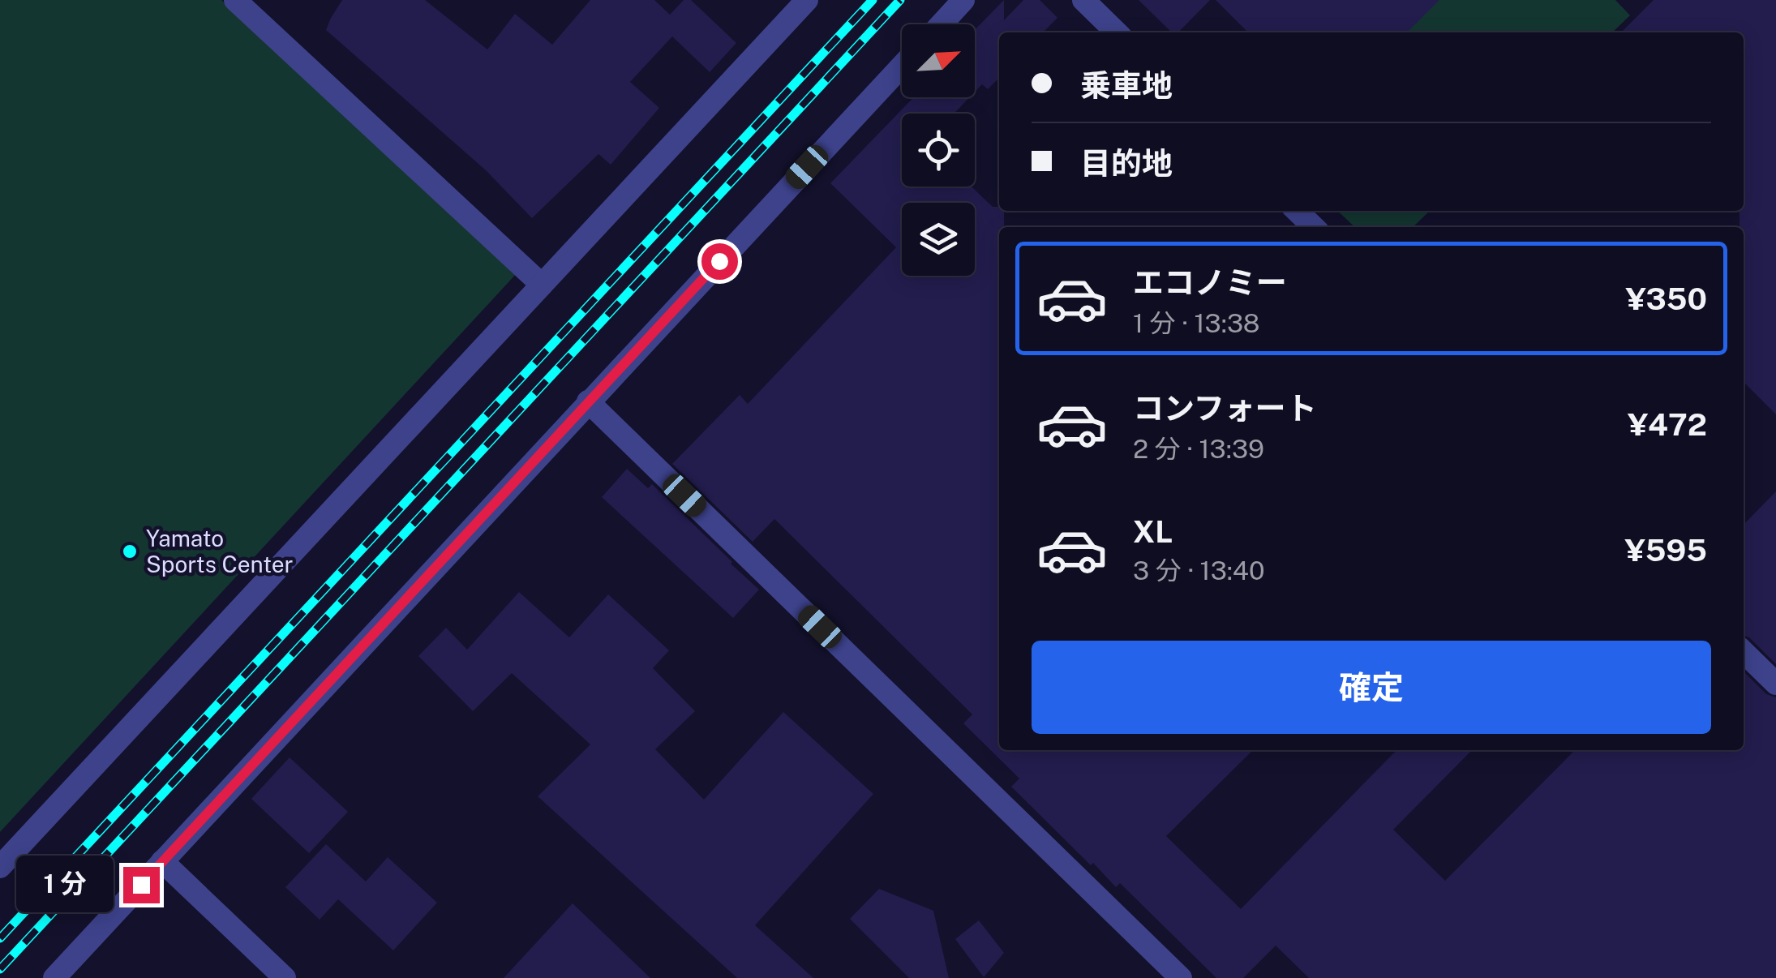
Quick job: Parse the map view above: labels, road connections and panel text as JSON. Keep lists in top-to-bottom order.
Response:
{
  "places": ["Yamato Sports Center"],
  "north": "top right",
  "page": {
    "banner": ["乗車地", "目的地"],
    "list": [
      {
        "name": "エコノミー",
        "note": "1 分 · 13:38",
        "value": "¥350"
      },
      {
        "name": "コンフォート",
        "note": "2 分 · 13:39",
        "value": "¥472"
      },
      {
        "name": "XL",
        "note": "3 分 · 13:40",
        "value": "¥595"
      }
    ],
    "buttons": "確定",
    "bubble": "1 分"
  }
}
